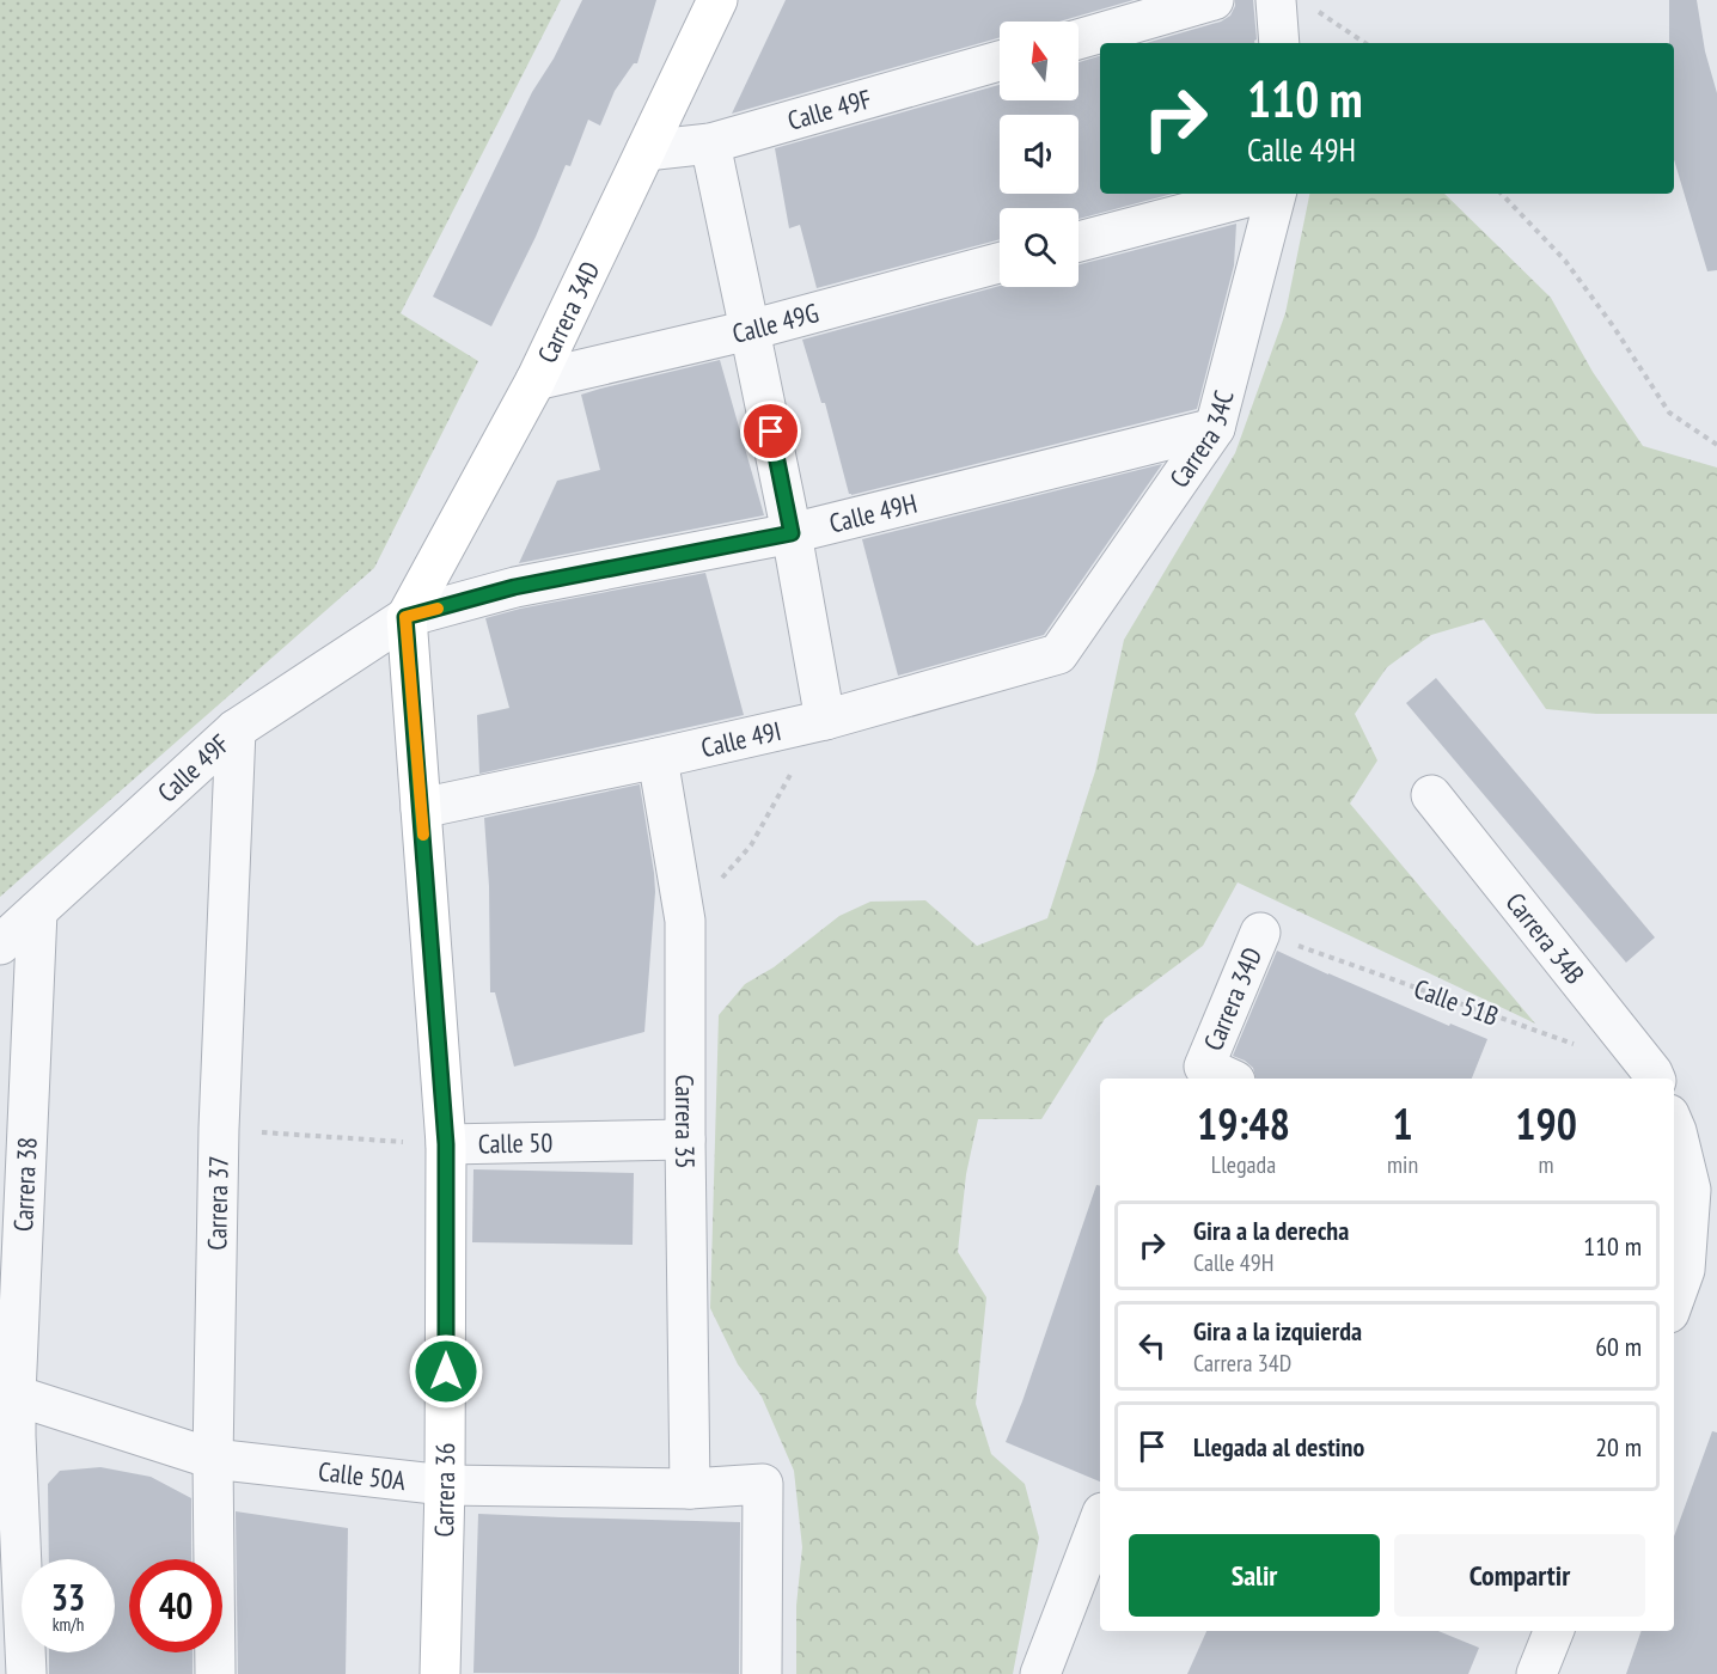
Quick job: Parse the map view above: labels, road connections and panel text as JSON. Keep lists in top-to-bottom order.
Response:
{
  "streets": {
    "street": [
      "Calle 49F",
      "Carrera 34D",
      "Calle 49G",
      "Carrera 34C",
      "Calle 49H",
      "Calle 49I",
      "Carrera 34B",
      "Carrera 35",
      "Calle 50",
      "Carrera 38",
      "Carrera 37",
      "Calle 50A",
      "Carrera 36"
    ],
    "path": ["Calle 51B"]
  },
  "crossings": [
    ["Calle 49F", "Carrera 34D"],
    ["Calle 49F", "Calle 49H"],
    ["Calle 49F", "Carrera 38"],
    ["Calle 49F", "Carrera 37"],
    ["Calle 49F", "Carrera 36"],
    ["Carrera 34D", "Calle 49G"],
    ["Carrera 34D", "Calle 49H"],
    ["Carrera 34D", "Calle 51B"],
    ["Carrera 34D", "Carrera 36"],
    ["Carrera 34C", "Calle 49H"],
    ["Carrera 34C", "Calle 49I"],
    ["Calle 49H", "Carrera 36"],
    ["Calle 49I", "Carrera 35"],
    ["Calle 49I", "Carrera 36"],
    ["Carrera 35", "Calle 50"],
    ["Carrera 35", "Calle 50A"],
    ["Calle 50", "Carrera 37"],
    ["Calle 50", "Carrera 36"],
    ["Carrera 38", "Calle 50A"],
    ["Carrera 37", "Calle 50A"],
    ["Calle 50A", "Carrera 36"]
  ],
  "north": "top",
  "page": {
    "turn": ["110 m", "Calle 49H"],
    "eta": [
      "19:48",
      "Llegada",
      "1",
      "min",
      "190",
      "m"
    ],
    "list": [
      {
        "name": "Gira a la derecha",
        "note": "Calle 49H",
        "value": "110 m"
      },
      {
        "name": "Gira a la izquierda",
        "note": "Carrera 34D",
        "value": "60 m"
      },
      {
        "name": "Llegada al destino",
        "value": "20 m"
      }
    ],
    "buttons": ["Salir", "Compartir"],
    "speed": "33 km/h",
    "limit": "40"
  }
}
